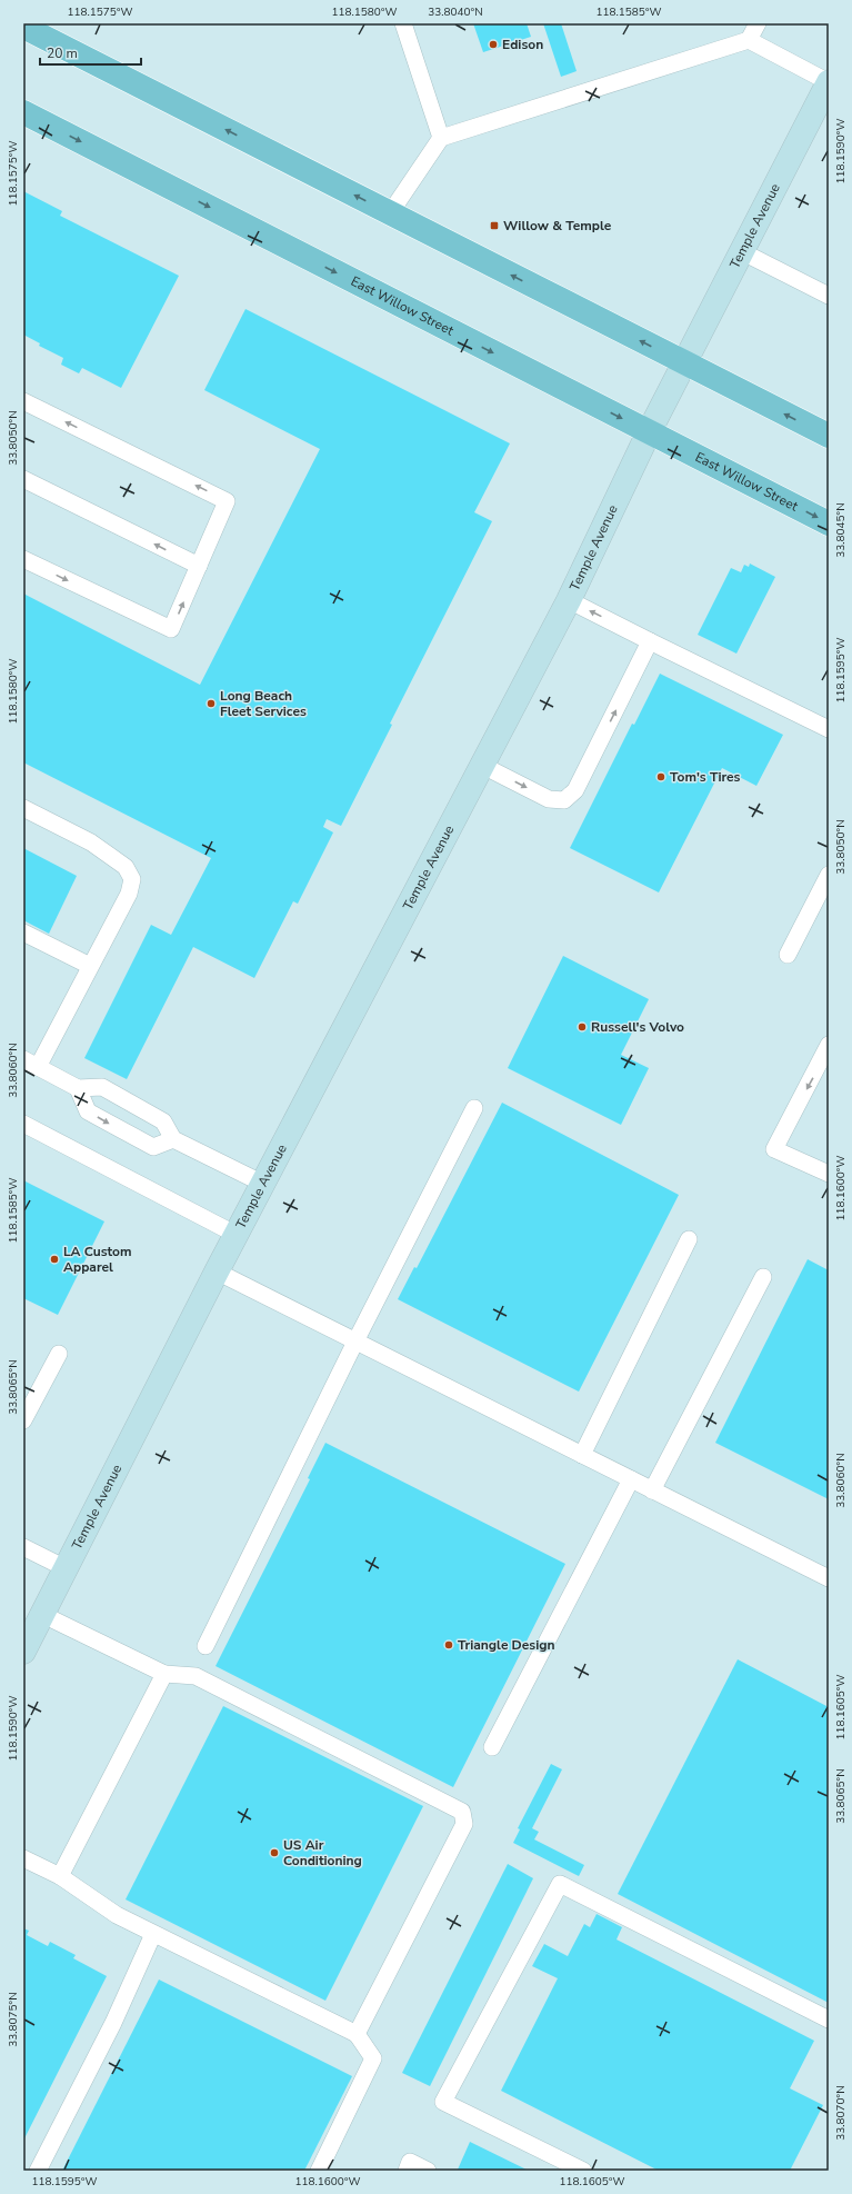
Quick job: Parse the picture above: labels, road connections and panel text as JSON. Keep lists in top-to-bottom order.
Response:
{
  "streets": {
    "main road": ["Temple Avenue", "East Willow Street"]
  },
  "crossings": [
    ["Temple Avenue", "East Willow Street"]
  ],
  "places": {
    "other": [
      "Edison",
      "Long Beach Fleet Services",
      "Tom's Tires",
      "Russell's Volvo",
      "LA Custom Apparel",
      "Triangle Design",
      "US Air Conditioning"
    ],
    "transit": ["Willow & Temple"]
  },
  "scale_bar": "20 m",
  "coordinates": [
    "118.1575°W",
    "118.1580°W",
    "33.8040°N",
    "118.1585°W",
    "118.1590°W",
    "33.8050°N",
    "33.8045°N",
    "118.1595°W",
    "33.8060°N",
    "118.1600°W",
    "33.8065°N",
    "118.1605°W",
    "33.8075°N",
    "33.8070°N"
  ]
}
